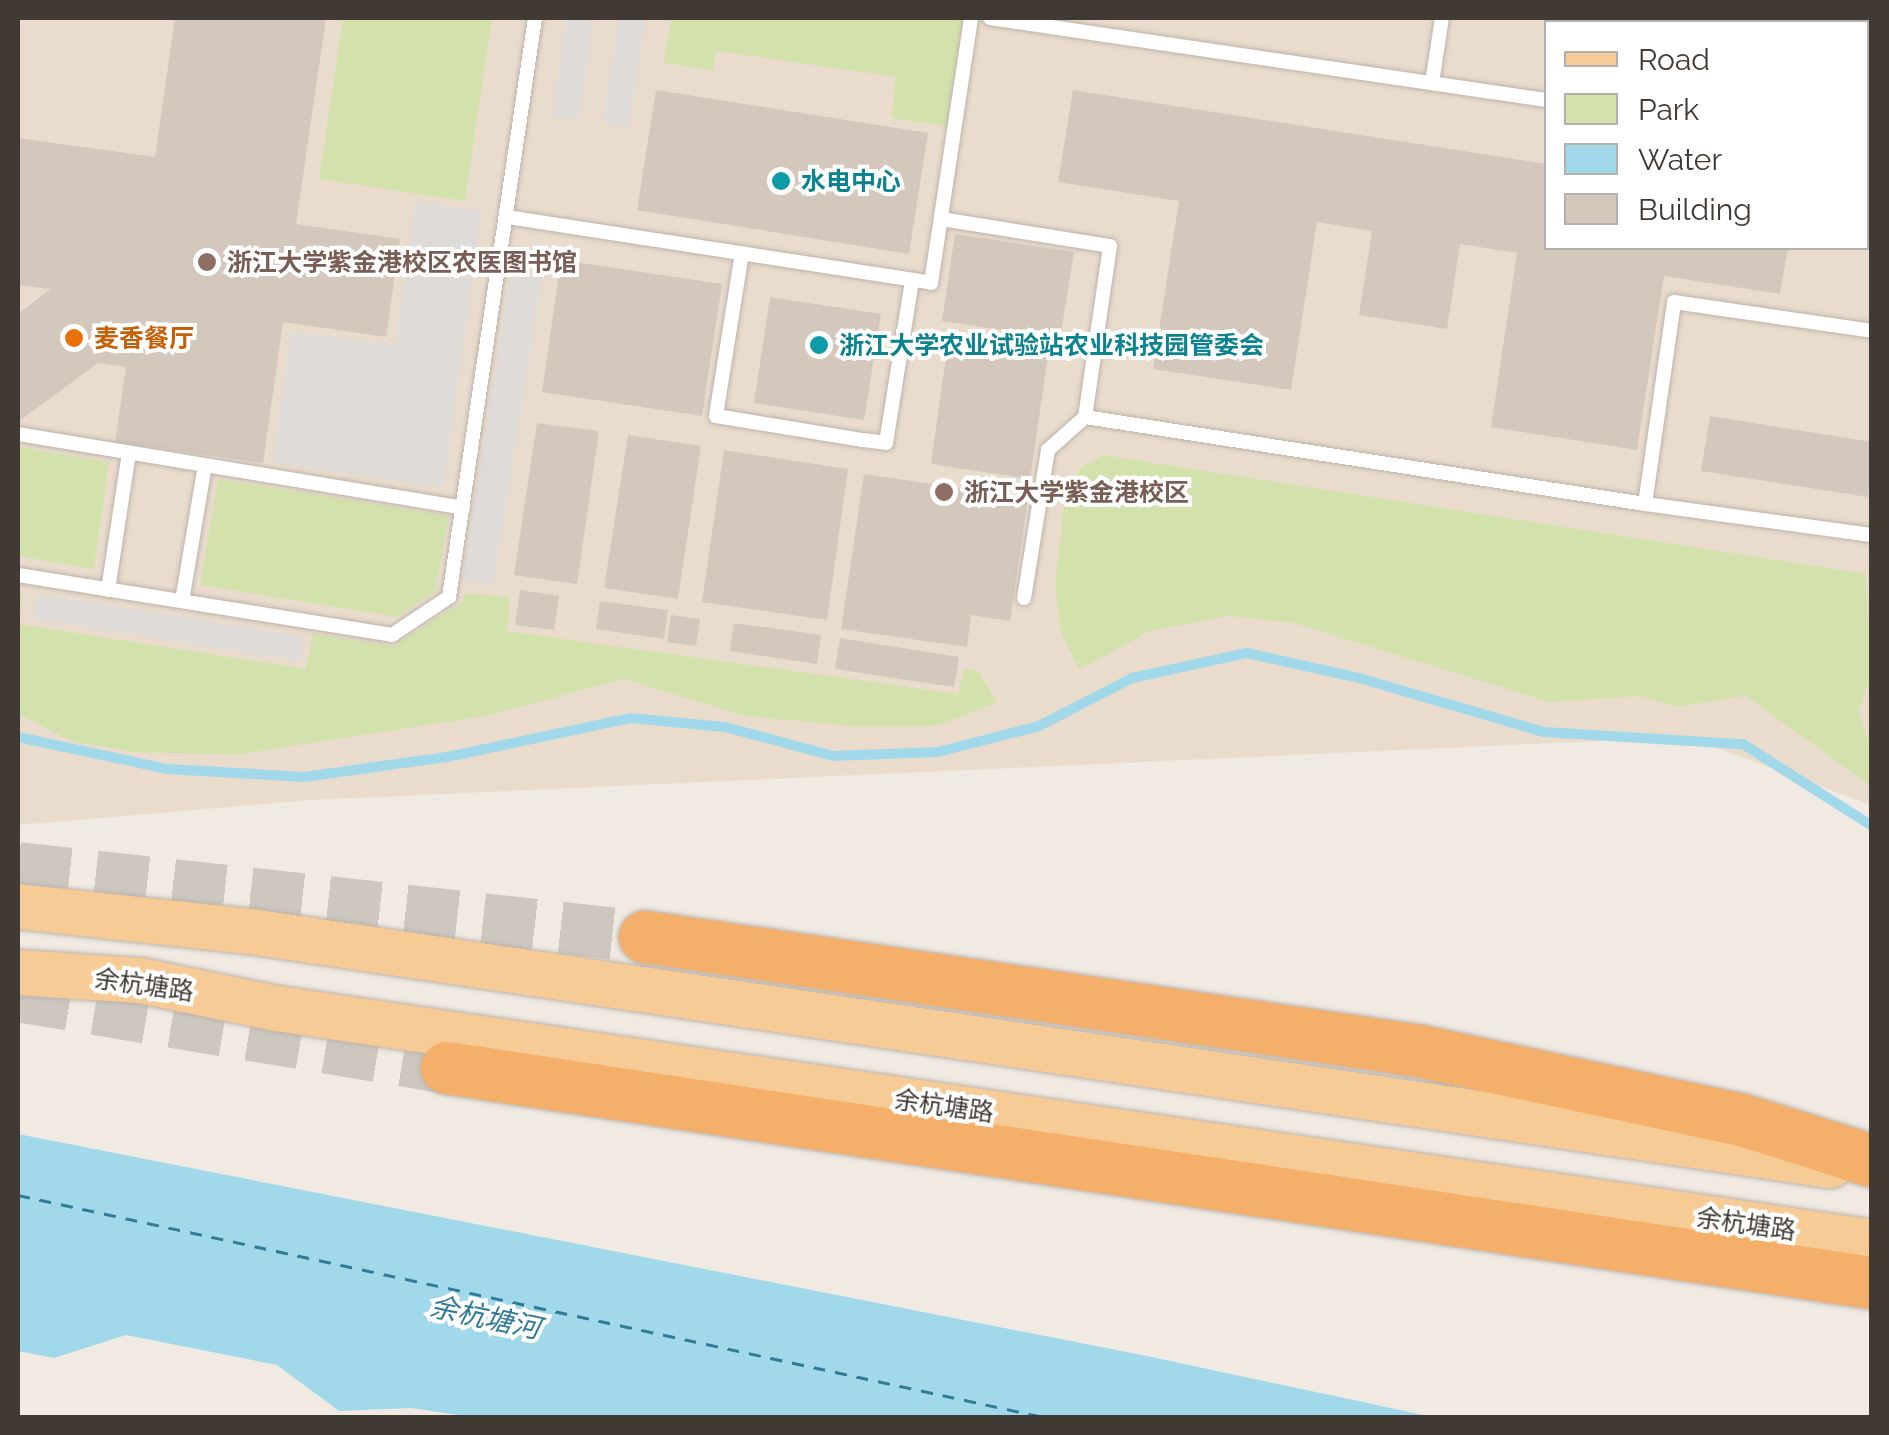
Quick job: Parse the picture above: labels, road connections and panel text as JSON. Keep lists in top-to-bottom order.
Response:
{
  "streets": {
    "main road": ["余杭塘路"]
  },
  "water": ["余杭塘河"],
  "places": [
    "水电中心",
    "浙江大学紫金港校区农医图书馆",
    "麦香餐厅",
    "浙江大学农业试验站农业科技园管委会",
    "浙江大学紫金港校区"
  ],
  "legend": [
    "Road",
    "Park",
    "Water",
    "Building"
  ]
}
